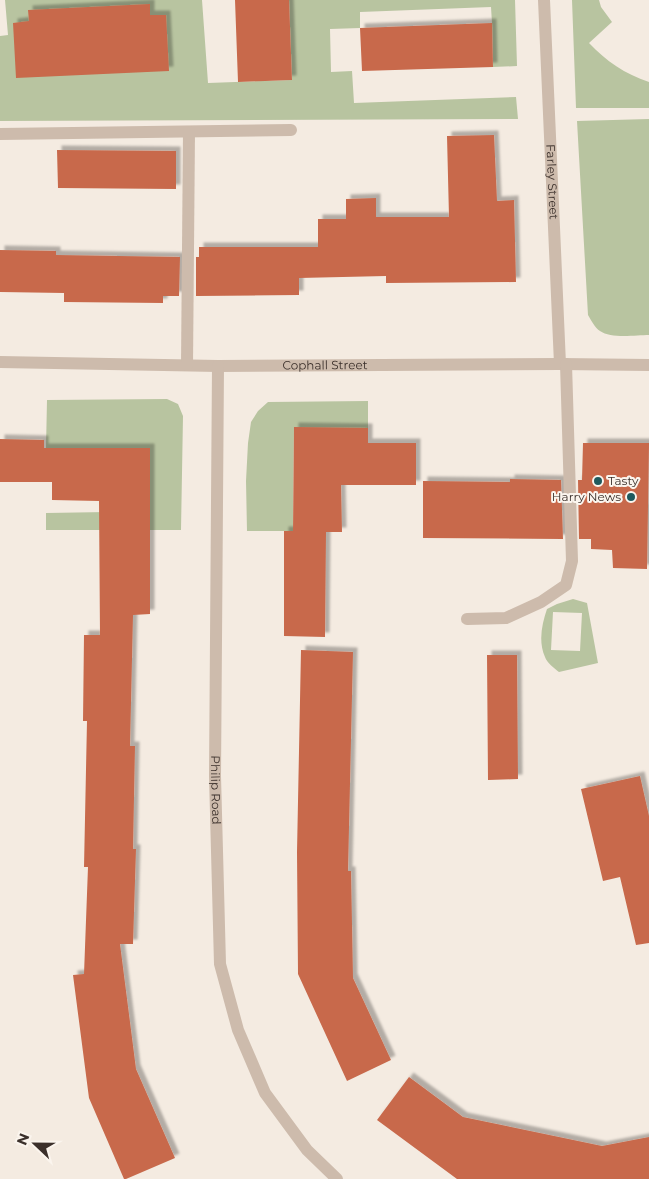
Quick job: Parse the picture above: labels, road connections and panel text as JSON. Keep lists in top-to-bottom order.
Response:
{
  "streets": {
    "street": ["Farley Street", "Cophall Street", "Philip Road"]
  },
  "crossings": [
    ["Farley Street", "Cophall Street"],
    ["Cophall Street", "Philip Road"]
  ],
  "places": ["Tasty", "Harry News"],
  "north": "left"
}
